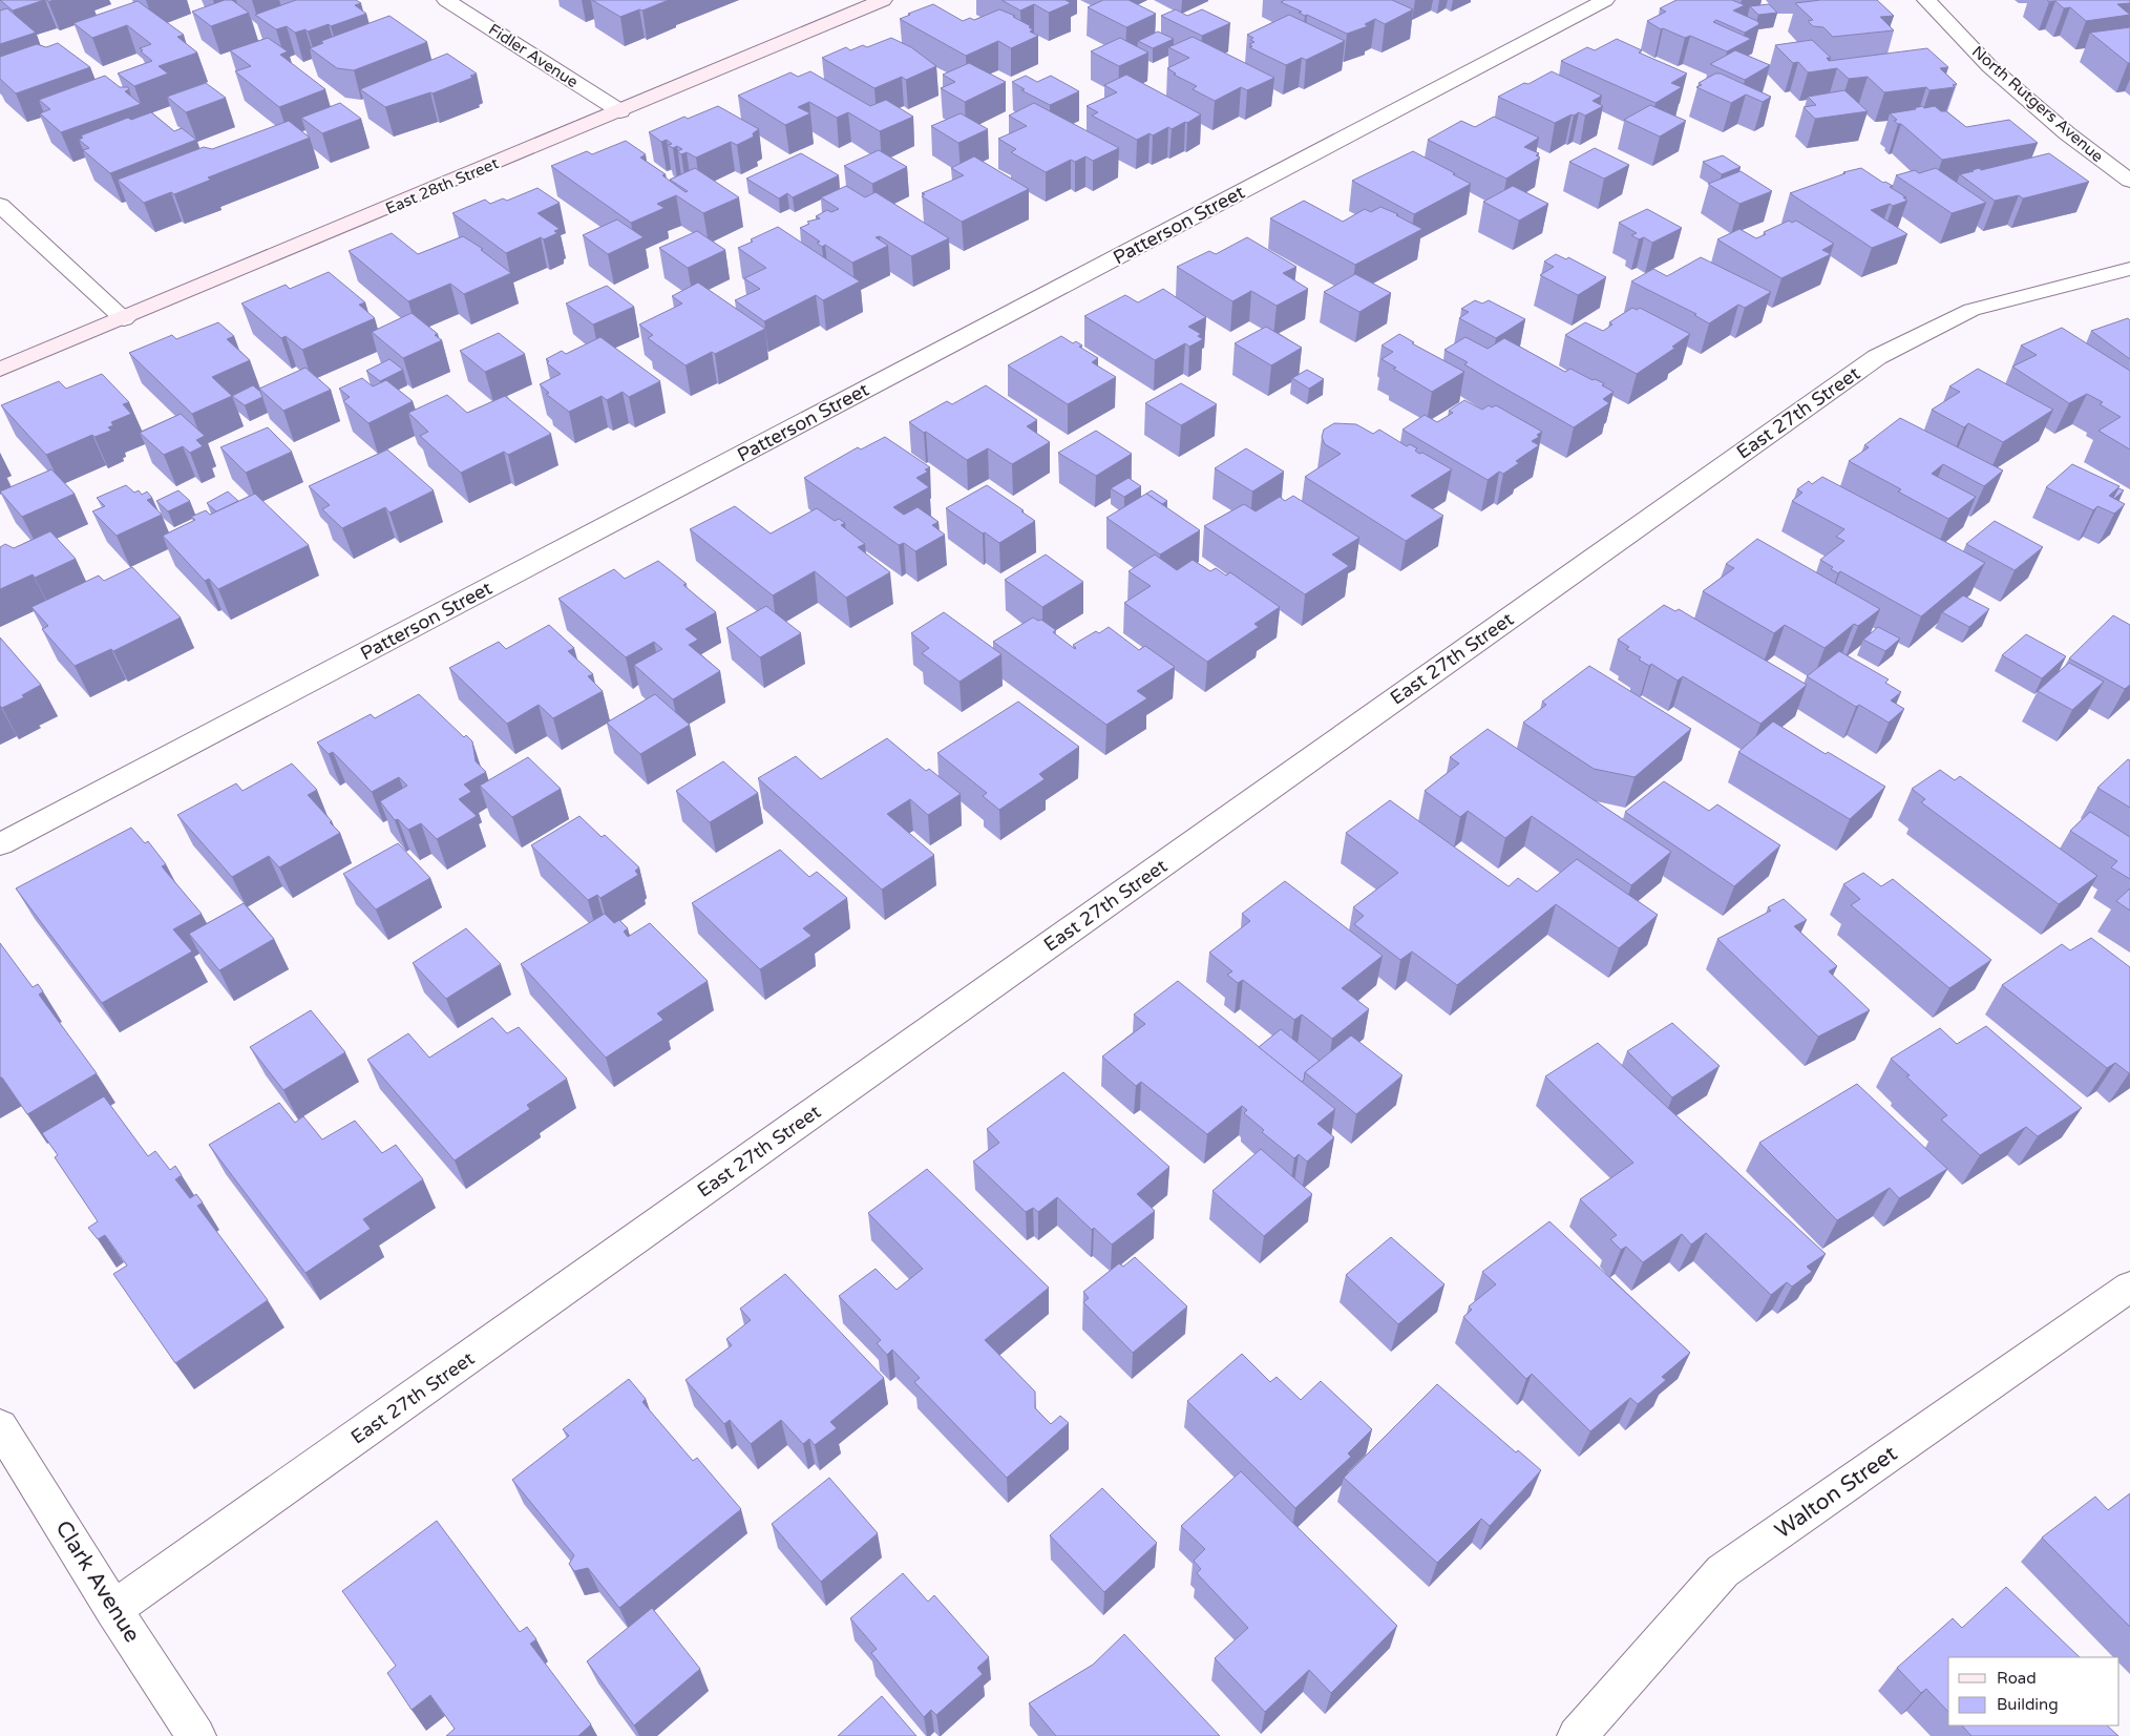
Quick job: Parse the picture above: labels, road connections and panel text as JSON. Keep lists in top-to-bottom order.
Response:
{
  "streets": {
    "street": [
      "Fidler Avenue",
      "North Rutgers Avenue",
      "East 28th Street",
      "Patterson Street",
      "East 27th Street",
      "Walton Street",
      "Clark Avenue"
    ]
  },
  "crossings": [
    ["Fidler Avenue", "East 28th Street"],
    ["East 27th Street", "Clark Avenue"]
  ],
  "legend": ["Road", "Building"]
}
